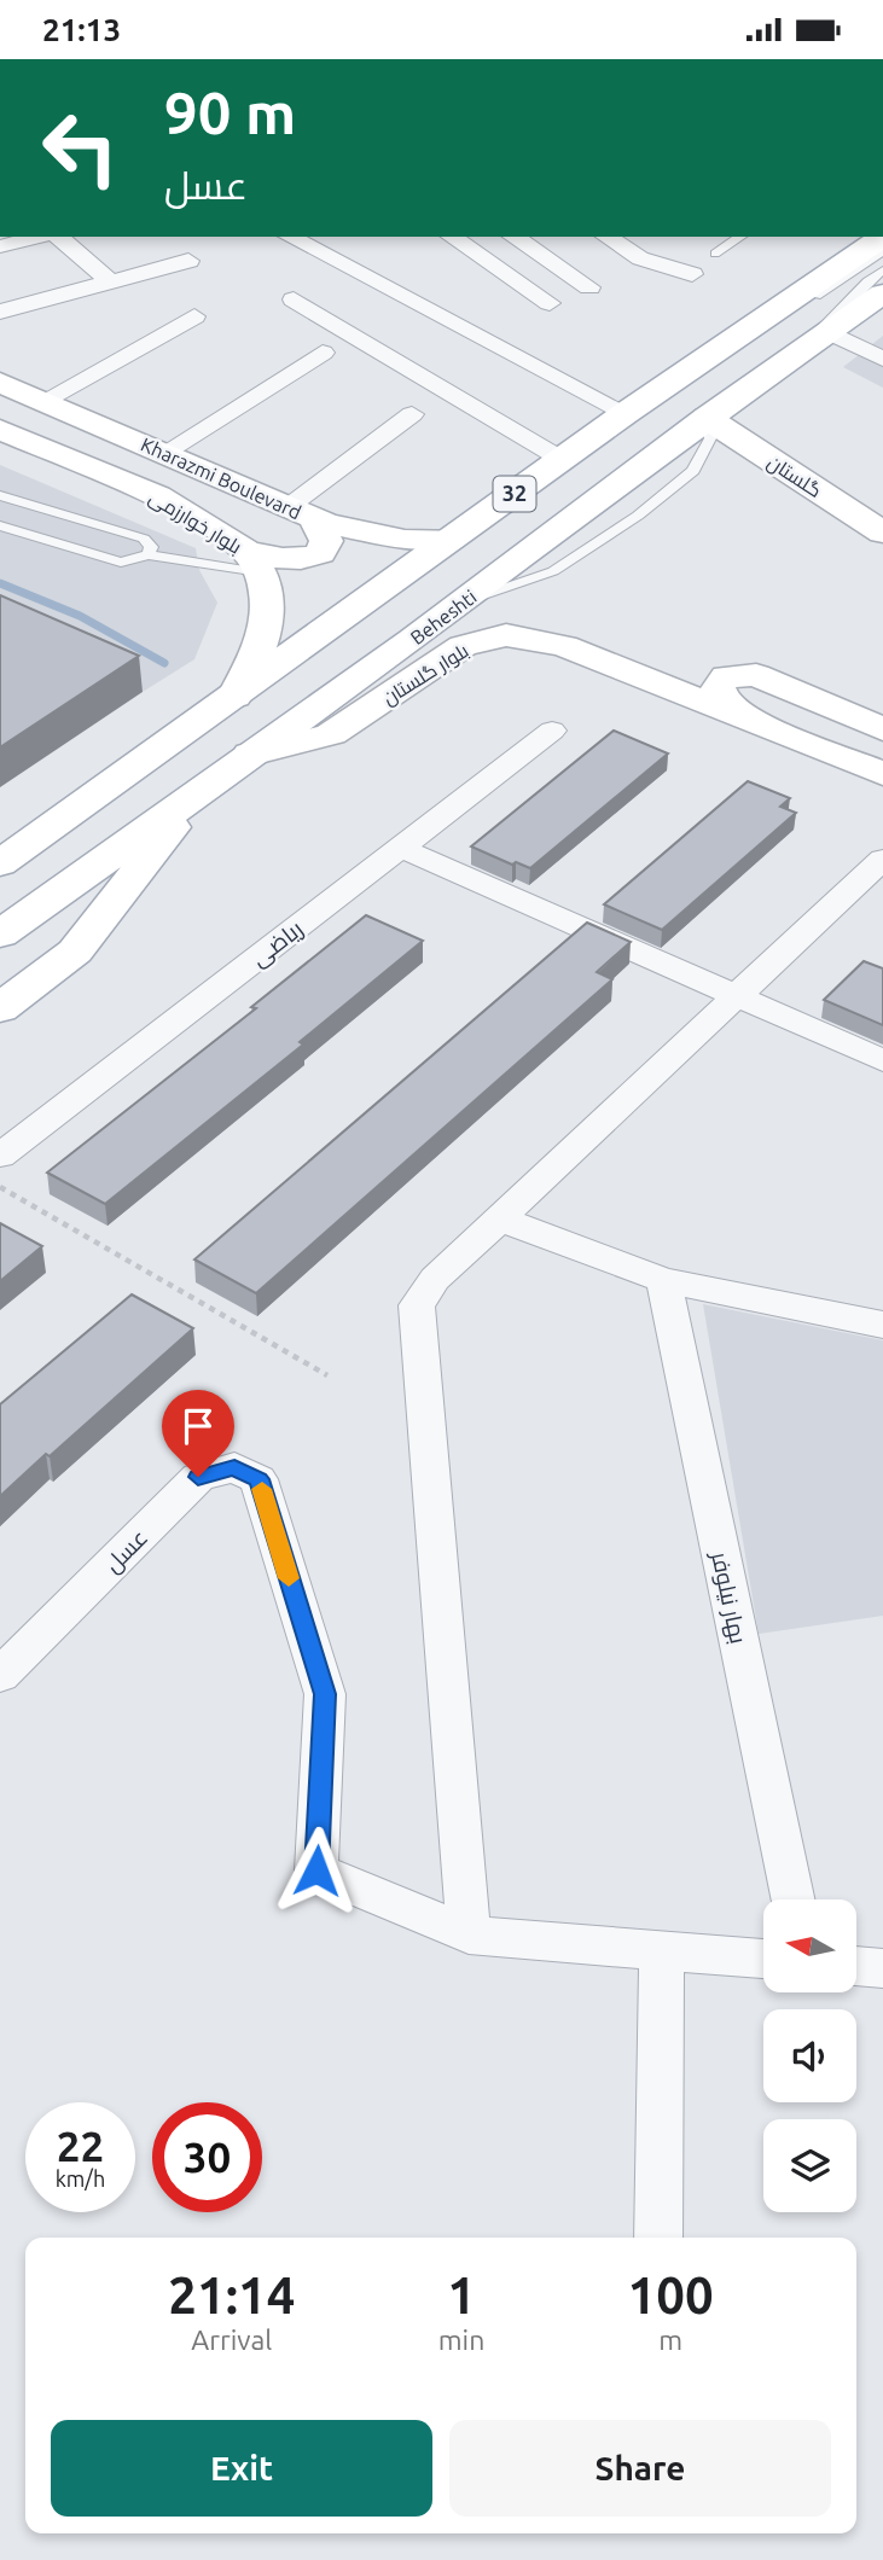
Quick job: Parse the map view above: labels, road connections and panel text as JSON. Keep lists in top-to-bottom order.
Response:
{
  "streets": {
    "main road": [
      "گلستان",
      "Kharazmi Boulevard",
      "32",
      "بلوار خوارزمی",
      "Beheshti",
      "بلوار گلستان"
    ],
    "street": ["ریاضی", "عسل", "بهار نیلوفر"]
  },
  "crossings": [
    ["گلستان", "Beheshti"],
    ["Kharazmi Boulevard", "32"],
    ["32", "بلوار خوارزمی"],
    ["Beheshti", "بلوار گلستان"]
  ],
  "north": "left",
  "page": {
    "status": "21:13",
    "turn": ["90 m", "عسل"],
    "speed": "22 km/h",
    "limit": "30",
    "eta": [
      "21:14",
      "Arrival",
      "1",
      "min",
      "100",
      "m"
    ],
    "buttons": ["Exit", "Share"]
  }
}
